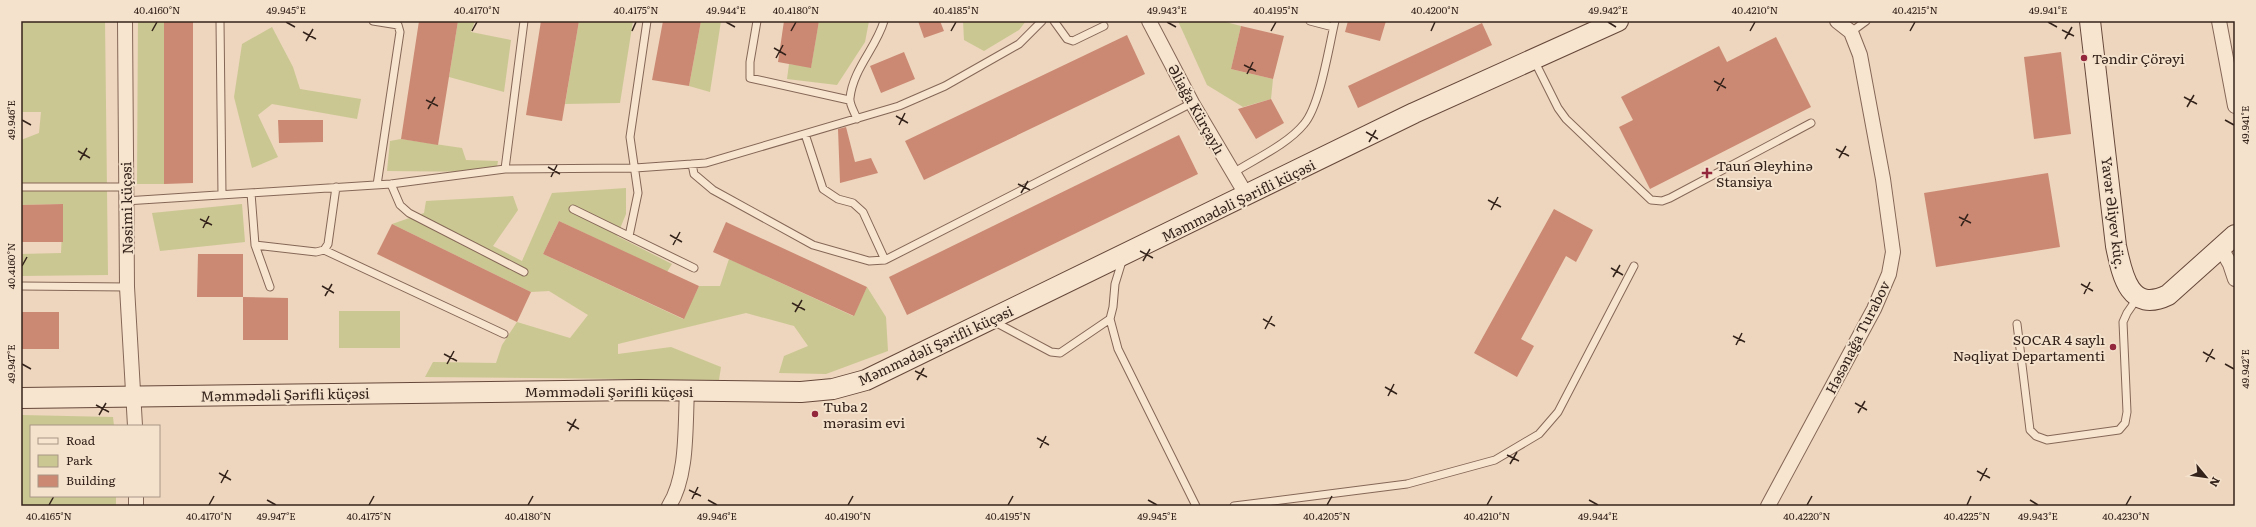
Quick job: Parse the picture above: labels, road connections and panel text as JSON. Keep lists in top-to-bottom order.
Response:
{
  "streets": {
    "street": [
      "Əliağa Kürçaylı",
      "Məmmədəli Şərifli küçəsi",
      "Nəsimi küçəsi",
      "Yavər Əliyev küç.",
      "Həsənağa Turabov"
    ]
  },
  "crossings": [
    ["Əliağa Kürçaylı", "Məmmədəli Şərifli küçəsi"],
    ["Məmmədəli Şərifli küçəsi", "Nəsimi küçəsi"]
  ],
  "places": {
    "other": ["Təndir Çörəyi", "SOCAR 4 saylı Nəqliyat Departamenti", "Tuba 2 mərasim evi"],
    "health": ["Taun Əleyhinə Stansiya"]
  },
  "legend": ["Road", "Park", "Building"],
  "north": "bottom right",
  "coordinates": [
    "40.4160°N",
    "49.945°E",
    "40.4170°N",
    "40.4175°N",
    "49.944°E",
    "40.4180°N",
    "40.4185°N",
    "49.943°E",
    "40.4195°N",
    "40.4200°N",
    "49.942°E",
    "40.4210°N",
    "40.4215°N",
    "49.941°E",
    "49.946°E",
    "49.947°E",
    "40.4165°N",
    "40.4190°N",
    "40.4205°N",
    "40.4220°N",
    "40.4225°N",
    "40.4230°N"
  ]
}
